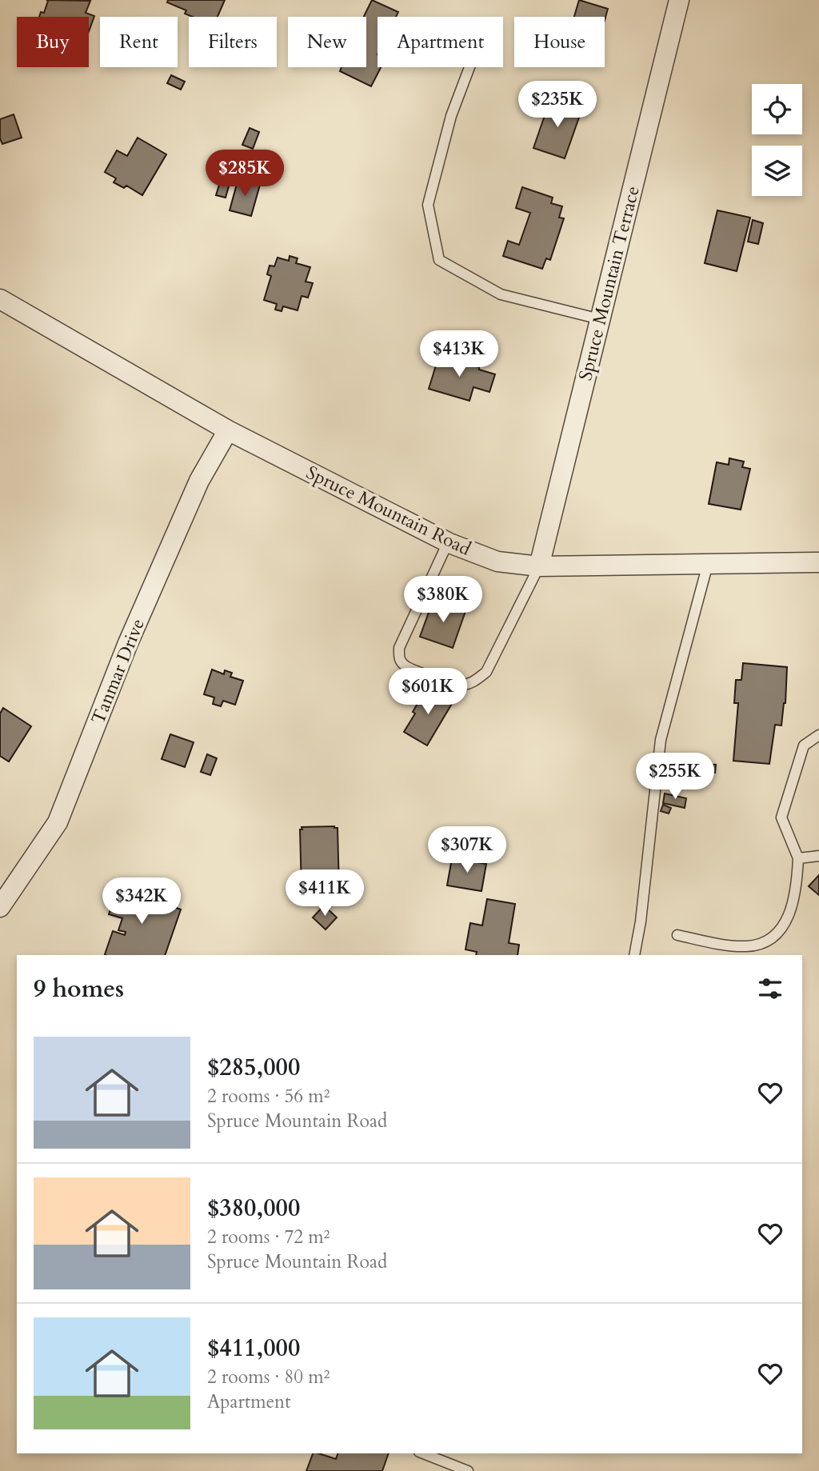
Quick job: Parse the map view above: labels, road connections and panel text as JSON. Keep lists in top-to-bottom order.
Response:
{
  "streets": {
    "street": ["Spruce Mountain Terrace", "Spruce Mountain Road", "Tanmar Drive"]
  },
  "crossings": [
    ["Spruce Mountain Terrace", "Spruce Mountain Road"],
    ["Spruce Mountain Road", "Tanmar Drive"]
  ],
  "page": {
    "chip": [
      "Buy",
      "Rent",
      "Filters",
      "New",
      "Apartment",
      "House"
    ],
    "price": [
      "$235K",
      "$285K",
      "$413K",
      "$380K",
      "$601K",
      "$255K",
      "$307K",
      "$411K",
      "$342K"
    ],
    "heading": "9 homes",
    "list": [
      {
        "name": "$285,000",
        "note": "2 rooms · 56 m² · Spruce Mountain Road"
      },
      {
        "name": "$380,000",
        "note": "2 rooms · 72 m² · Spruce Mountain Road"
      },
      {
        "name": "$411,000",
        "note": "2 rooms · 80 m² · Apartment"
      }
    ]
  }
}
